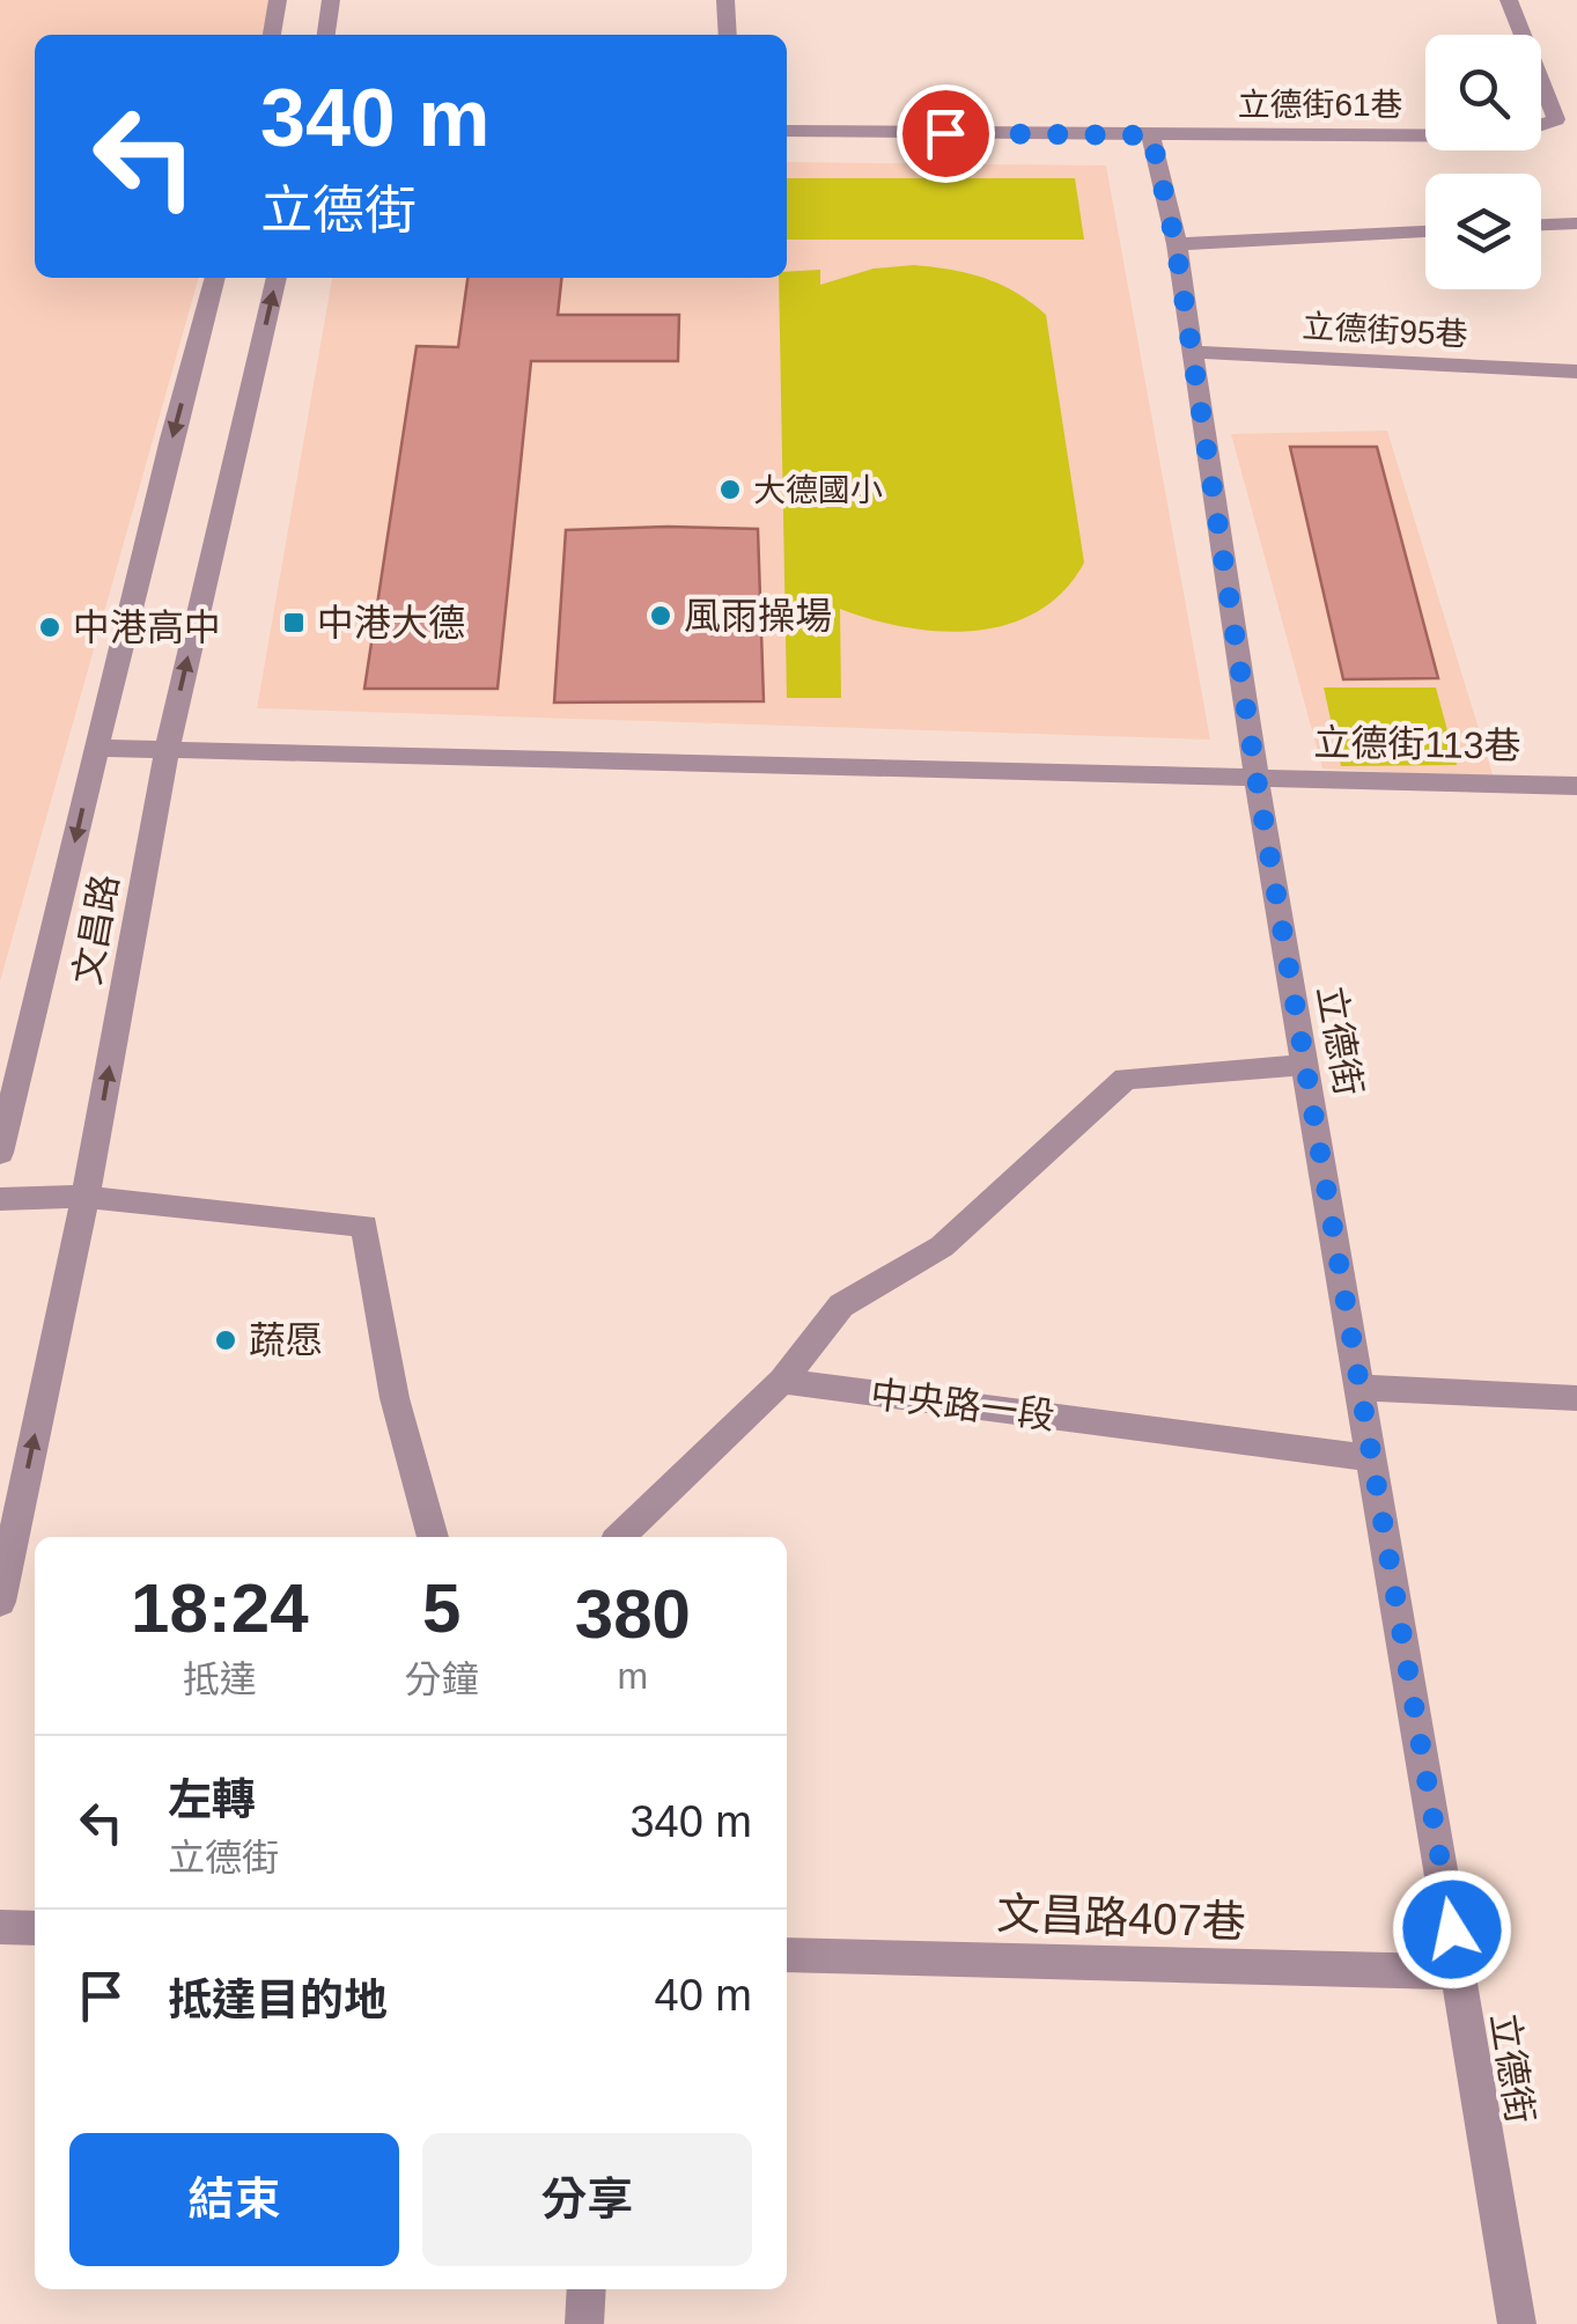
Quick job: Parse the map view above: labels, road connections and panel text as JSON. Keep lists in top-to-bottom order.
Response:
{
  "streets": {
    "street": [
      "立德街61巷",
      "立德街95巷",
      "立德街113巷",
      "文昌路",
      "立德街",
      "中央路一段",
      "文昌路407巷"
    ]
  },
  "crossings": [
    ["立德街61巷", "立德街"],
    ["立德街95巷", "立德街"],
    ["立德街113巷", "文昌路"],
    ["立德街113巷", "立德街"],
    ["立德街", "中央路一段"],
    ["立德街", "文昌路407巷"]
  ],
  "places": {
    "other": [
      "大德國小",
      "風雨操場",
      "中港高中",
      "蔬愿"
    ],
    "transit": ["中港大德"]
  },
  "page": {
    "turn": ["340 m", "立德街"],
    "eta": [
      "18:24",
      "抵達",
      "5",
      "分鐘",
      "380",
      "m"
    ],
    "list": [
      {
        "name": "左轉",
        "note": "立德街",
        "value": "340 m"
      },
      {
        "name": "抵達目的地",
        "value": "40 m"
      }
    ],
    "buttons": ["結束", "分享"]
  }
}
